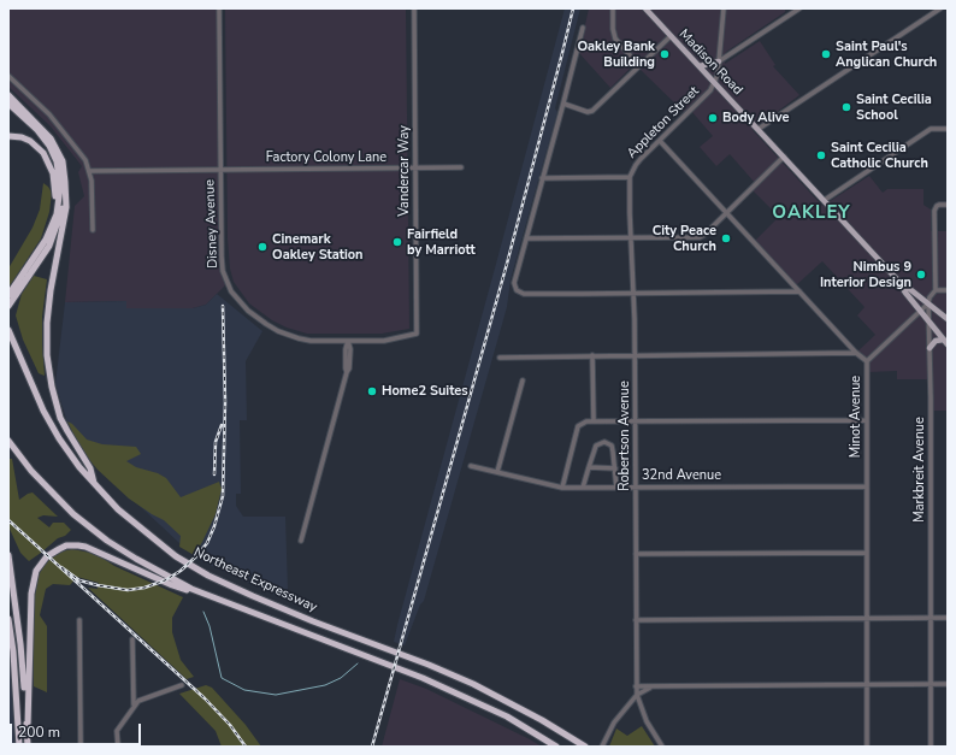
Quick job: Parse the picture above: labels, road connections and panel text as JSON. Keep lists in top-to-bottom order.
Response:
{
  "streets": {
    "highway": ["Northeast Expressway"],
    "main road": ["Madison Road"],
    "street": [
      "Appleton Street",
      "Factory Colony Lane",
      "Vandercar Way",
      "Disney Avenue",
      "Minot Avenue",
      "Robertson Avenue",
      "Markbreit Avenue",
      "32nd Avenue"
    ]
  },
  "crossings": [
    ["Madison Road", "Appleton Street"],
    ["Madison Road", "Markbreit Avenue"],
    ["Appleton Street", "Minot Avenue"],
    ["Appleton Street", "Robertson Avenue"],
    ["Factory Colony Lane", "Vandercar Way"],
    ["Factory Colony Lane", "Disney Avenue"],
    ["Vandercar Way", "Disney Avenue"],
    ["Minot Avenue", "32nd Avenue"],
    ["Robertson Avenue", "32nd Avenue"]
  ],
  "districts": ["OAKLEY"],
  "places": [
    "Oakley Bank Building",
    "Saint Paul's Anglican Church",
    "Saint Cecilia School",
    "Body Alive",
    "Saint Cecilia Catholic Church",
    "City Peace Church",
    "Fairfield by Marriott",
    "Cinemark Oakley Station",
    "Nimbus 9 Interior Design",
    "Home2 Suites"
  ],
  "scale_bar": "200 m"
}
